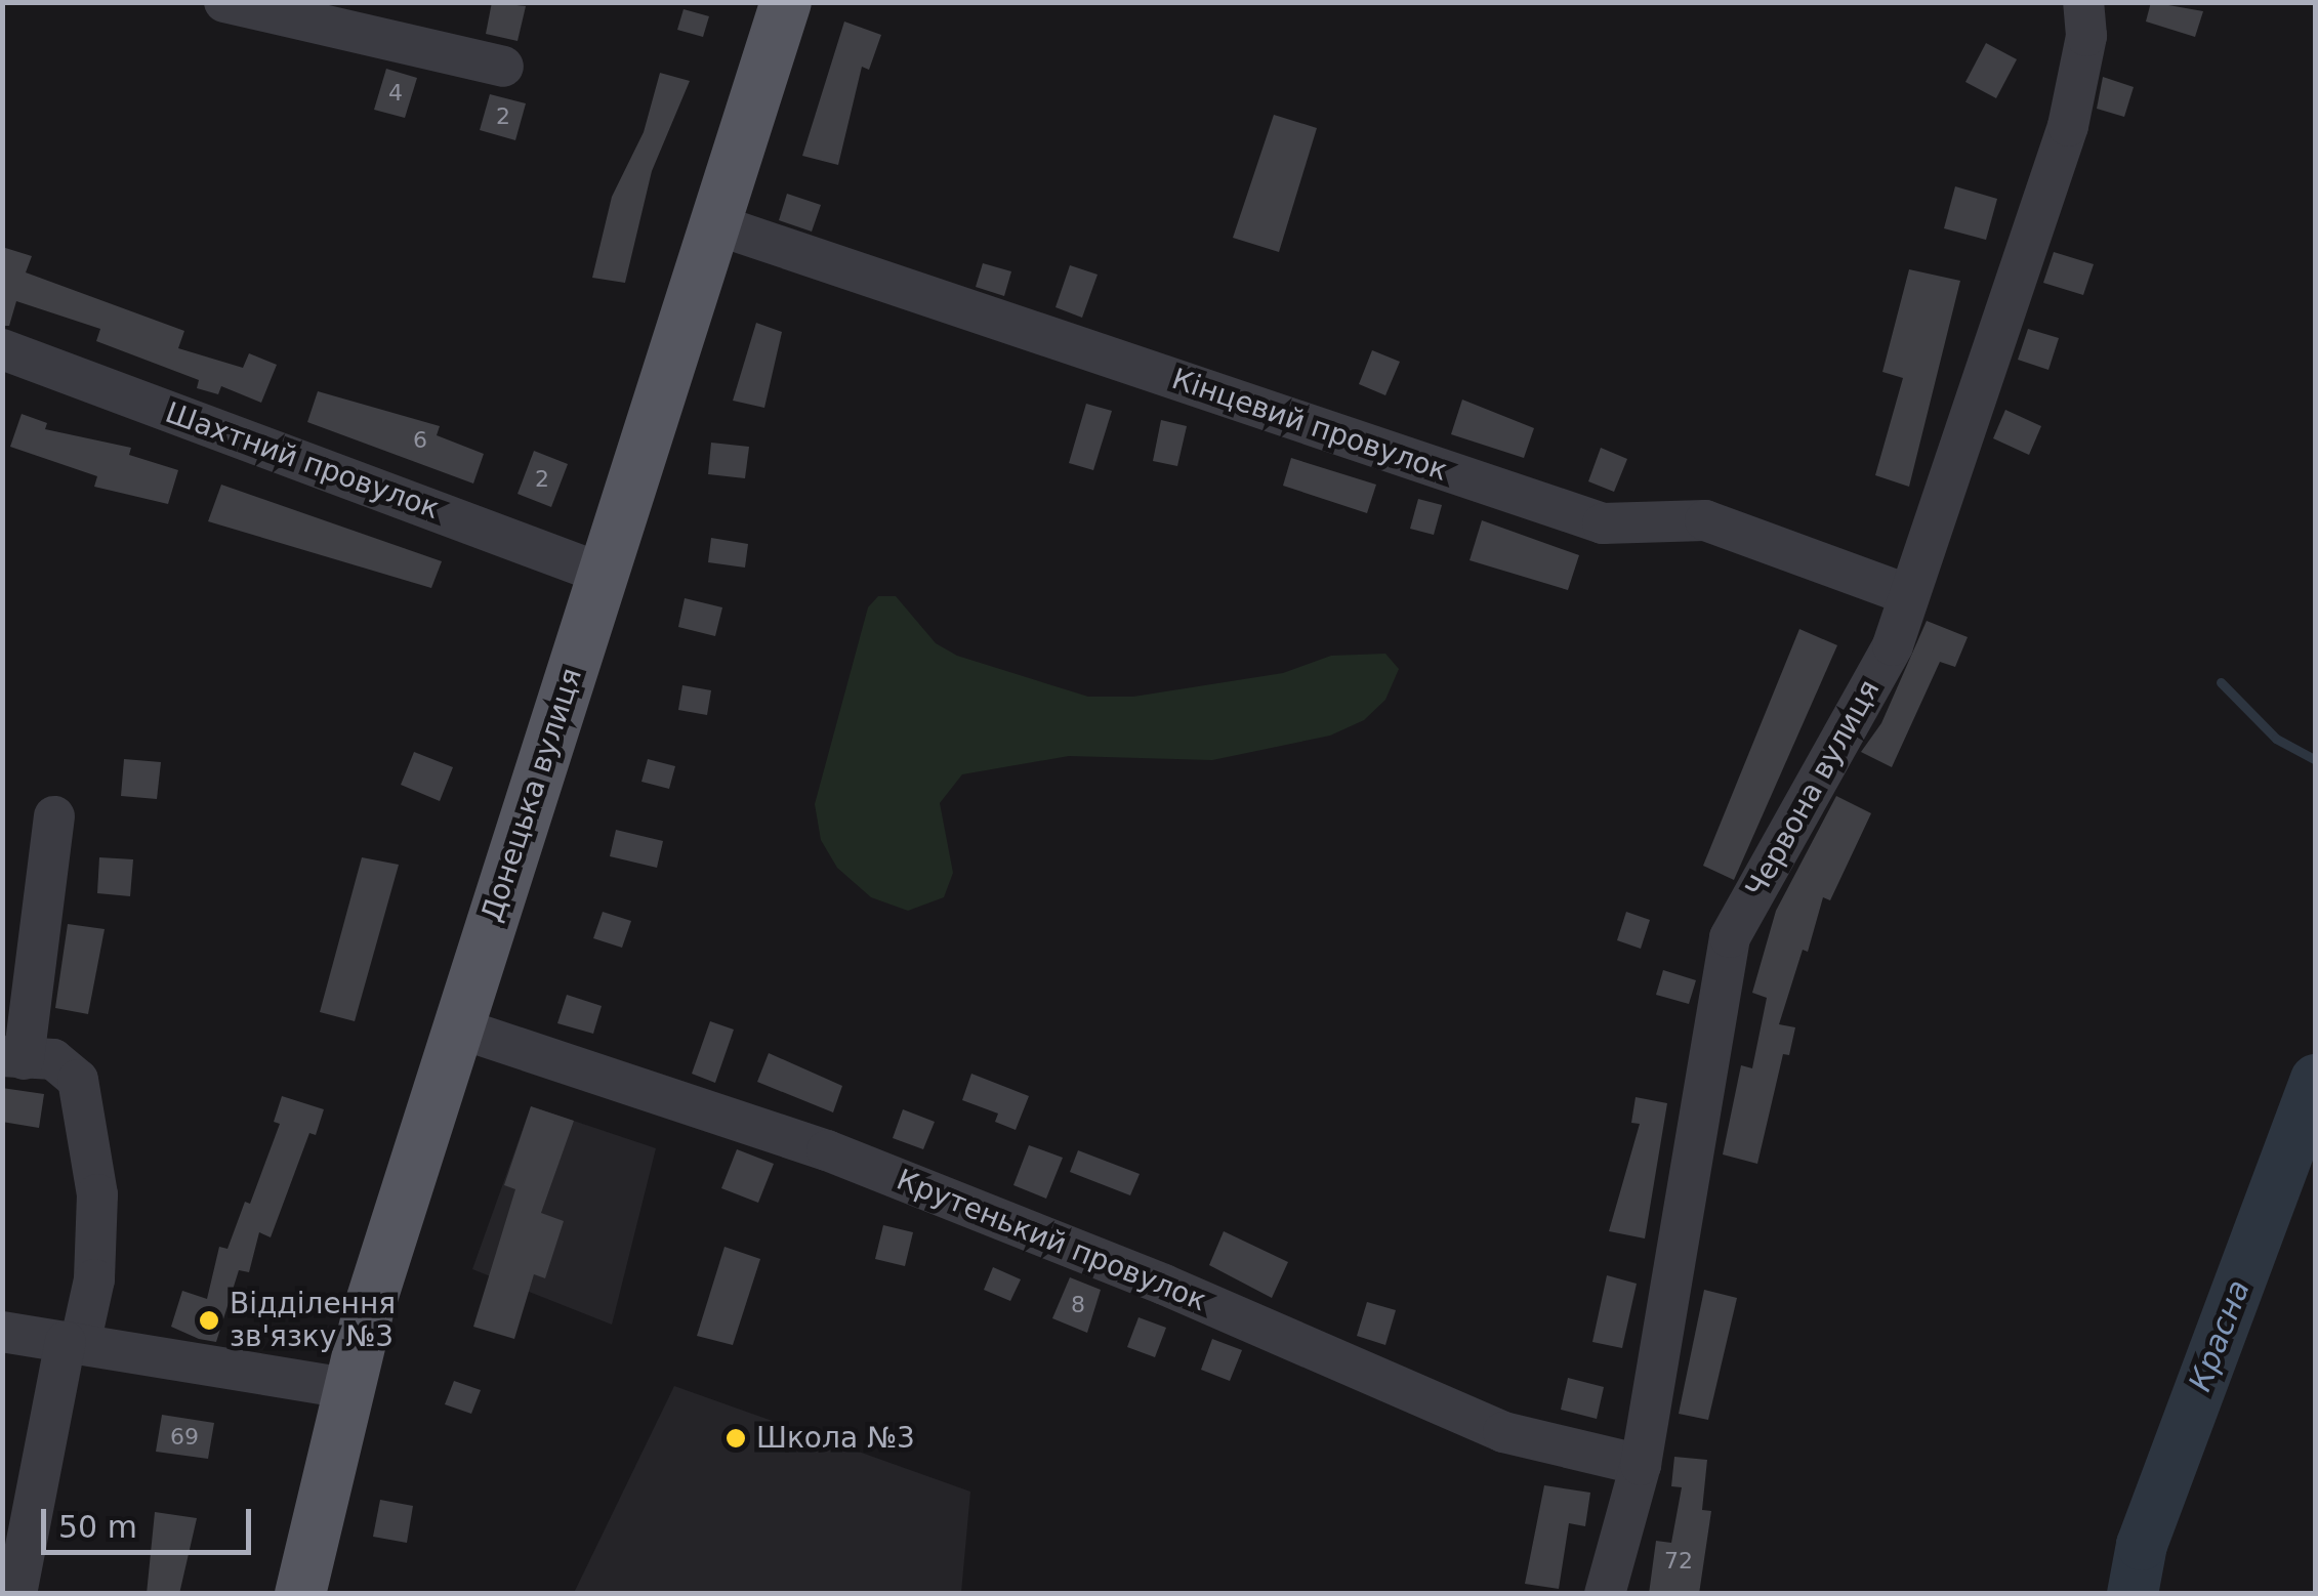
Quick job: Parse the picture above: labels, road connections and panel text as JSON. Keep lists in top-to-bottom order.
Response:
{
  "streets": {
    "main road": ["Донецька вулиця"],
    "street": [
      "Кінцевий провулок",
      "Шахтний провулок",
      "Червона вулиця",
      "Крутенький провулок"
    ]
  },
  "crossings": [
    ["Кінцевий провулок", "Червона вулиця"],
    ["Кінцевий провулок", "Донецька вулиця"],
    ["Шахтний провулок", "Донецька вулиця"],
    ["Червона вулиця", "Крутенький провулок"],
    ["Донецька вулиця", "Крутенький провулок"]
  ],
  "water": ["Красна"],
  "places": ["Відділення зв'язку №3", "Школа №3"],
  "house_numbers": [
    "4",
    "2",
    "6",
    "2",
    "8",
    "69",
    "72"
  ],
  "scale_bar": "50 m"
}
